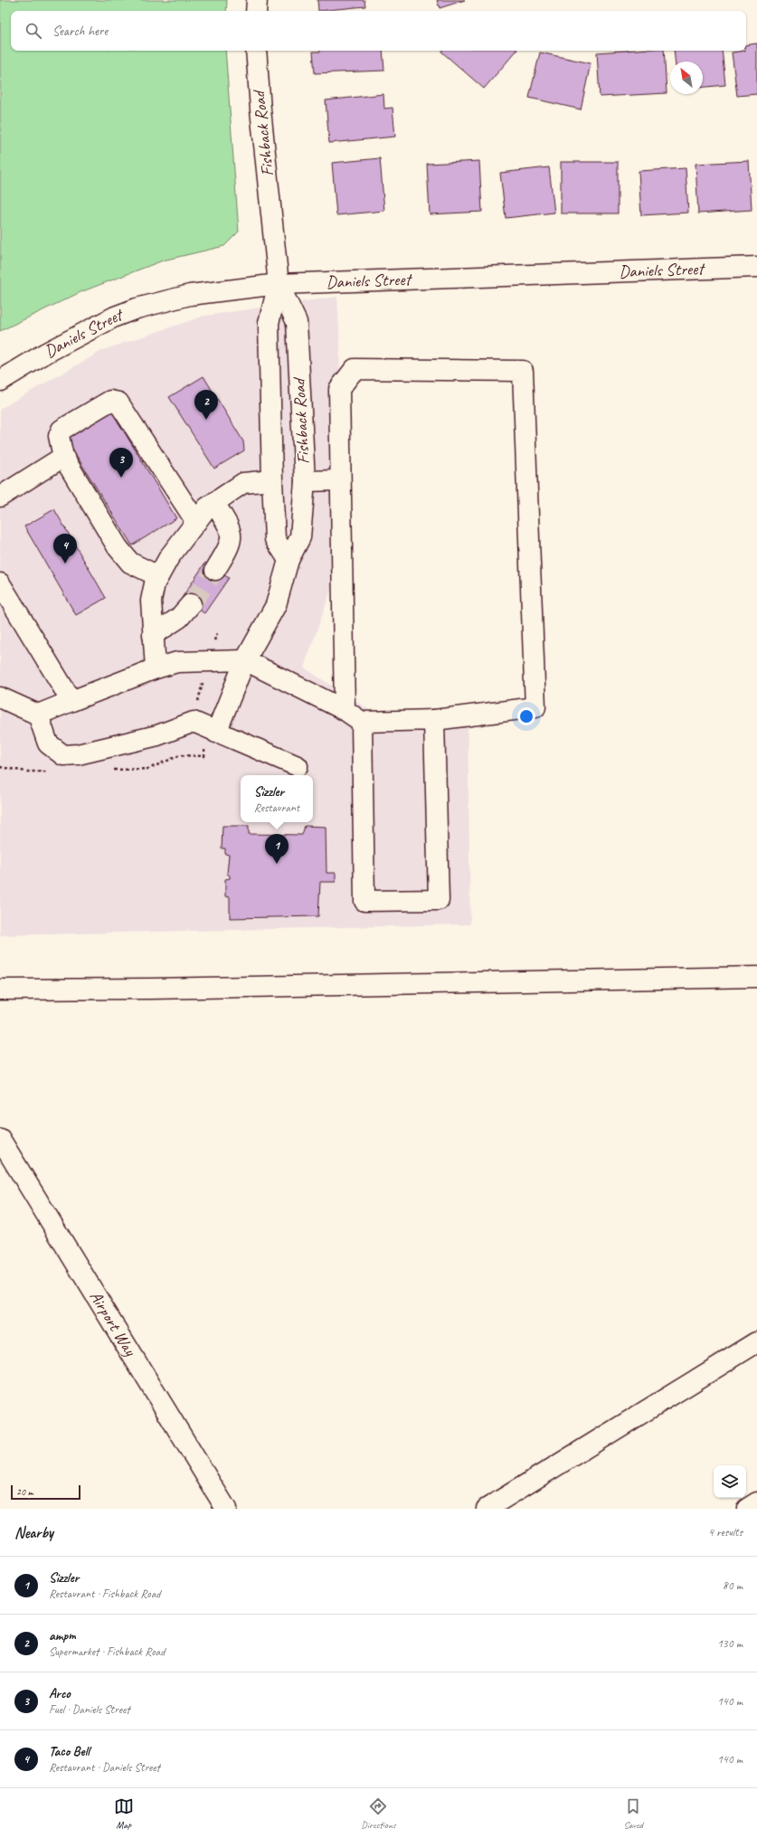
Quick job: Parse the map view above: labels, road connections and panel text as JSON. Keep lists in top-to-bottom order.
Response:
{
  "streets": {
    "main road": ["Fishback Road", "Daniels Street", "Airport Way"]
  },
  "crossings": [
    ["Fishback Road", "Daniels Street"]
  ],
  "scale_bar": "20 m",
  "north": "top left",
  "page": {
    "search": "Search here",
    "pins": [
      "2",
      "3",
      "4",
      "1"
    ],
    "popup": ["Sizzler", "Restaurant"],
    "scale": "20 m",
    "heading": ["Nearby", "4 results"],
    "list": [
      {
        "mark": "1",
        "name": "Sizzler",
        "note": "Restaurant · Fishback Road",
        "value": "80 m"
      },
      {
        "mark": "2",
        "name": "ampm",
        "note": "Supermarket · Fishback Road",
        "value": "130 m"
      },
      {
        "mark": "3",
        "name": "Arco",
        "note": "Fuel · Daniels Street",
        "value": "140 m"
      },
      {
        "mark": "4",
        "name": "Taco Bell",
        "note": "Restaurant · Daniels Street",
        "value": "140 m"
      }
    ],
    "nav": ["Map", "Directions", "Saved"]
  }
}
